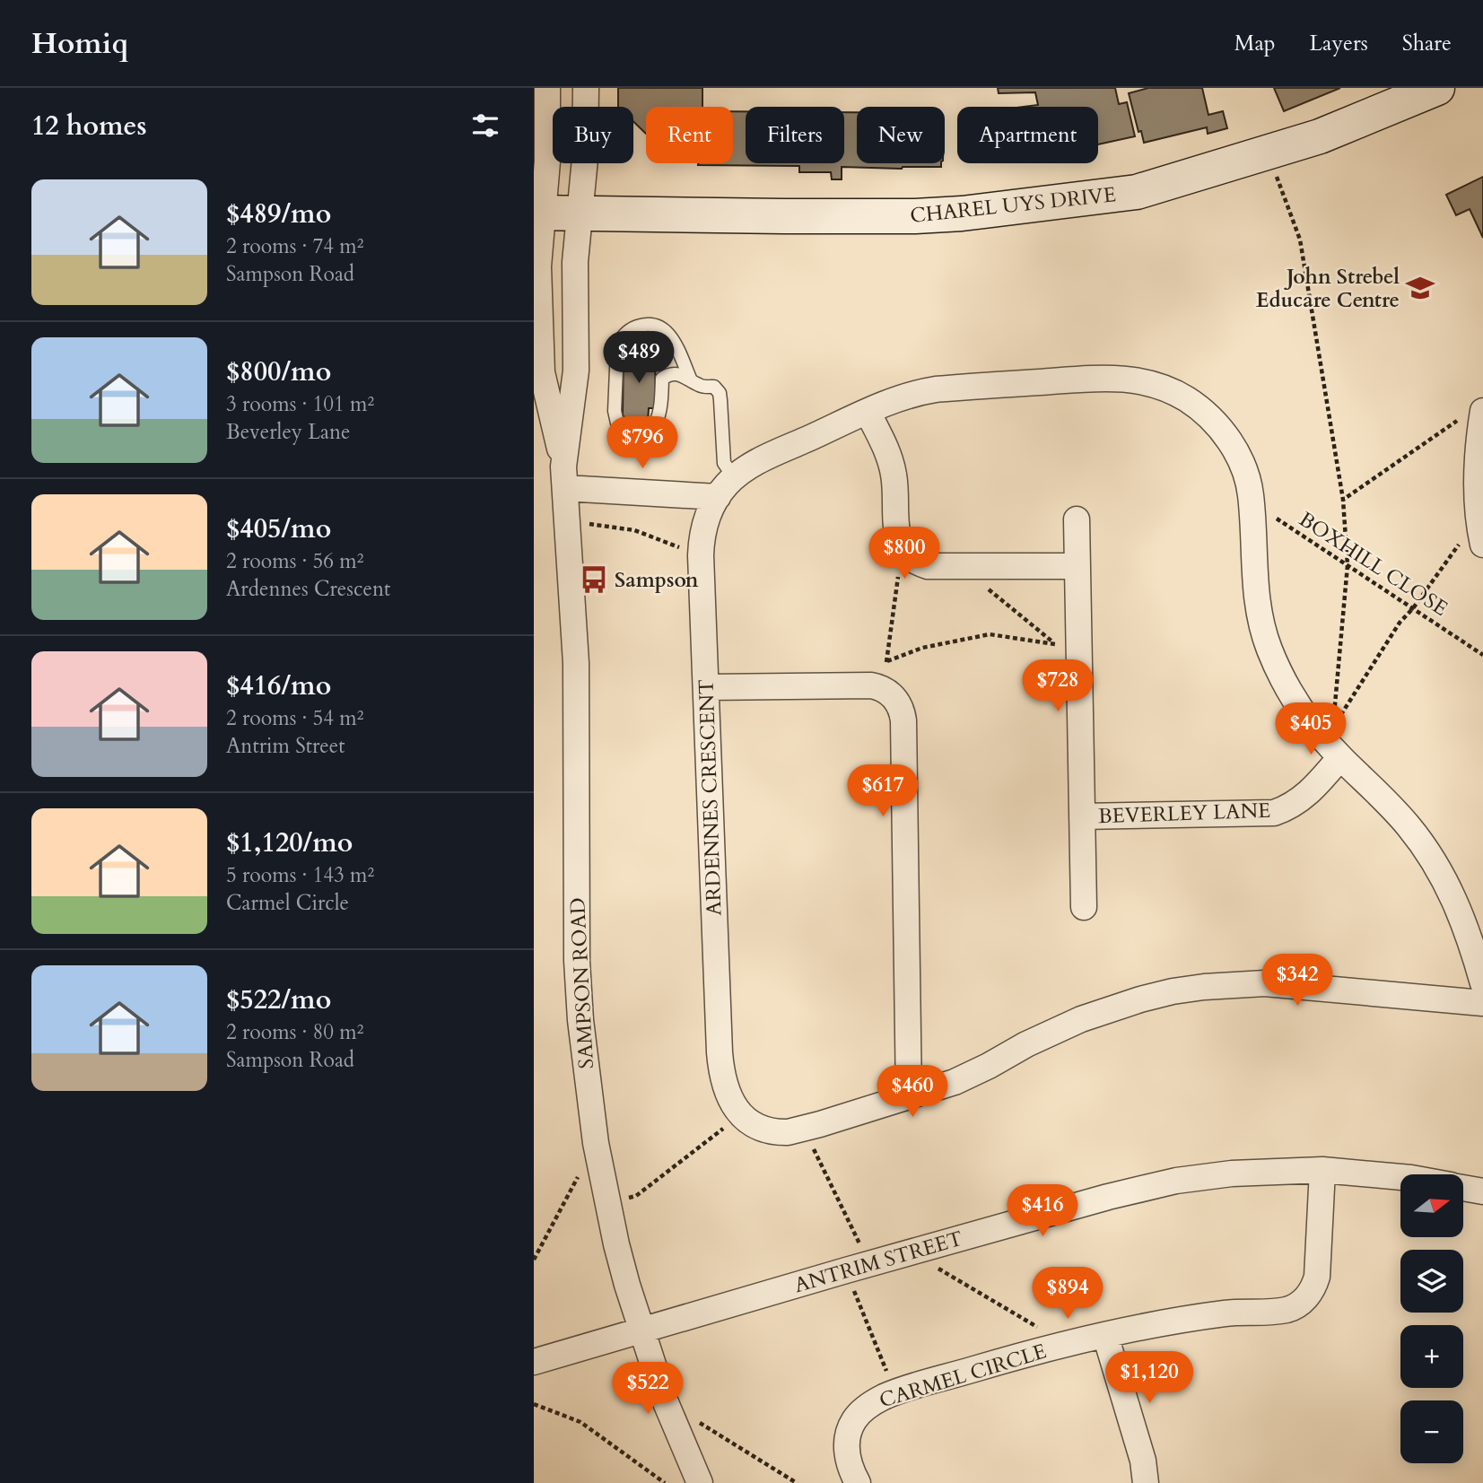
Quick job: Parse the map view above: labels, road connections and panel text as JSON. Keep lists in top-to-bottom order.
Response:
{
  "streets": {
    "main road": ["CHAREL UYS DRIVE"],
    "street": [
      "ARDENNES CRESCENT",
      "BEVERLEY LANE",
      "SAMPSON ROAD",
      "ANTRIM STREET",
      "CARMEL CIRCLE"
    ],
    "path": ["BOXHILL CLOSE"]
  },
  "crossings": [
    ["CHAREL UYS DRIVE", "SAMPSON ROAD"],
    ["BOXHILL CLOSE", "ARDENNES CRESCENT"],
    ["ARDENNES CRESCENT", "BEVERLEY LANE"],
    ["SAMPSON ROAD", "ANTRIM STREET"],
    ["ANTRIM STREET", "CARMEL CIRCLE"]
  ],
  "places": {
    "school or university": ["John Strebel Educare Centre"],
    "bus stop": ["Sampson"]
  },
  "north": "right",
  "page": {
    "header": "Homiq",
    "nav": ["Map", "Layers", "Share"],
    "heading": "12 homes",
    "chip": [
      "Buy",
      "Rent",
      "Filters",
      "New",
      "Apartment"
    ],
    "list": [
      {
        "name": "$489/mo",
        "note": "2 rooms · 74 m² · Sampson Road"
      },
      {
        "name": "$800/mo",
        "note": "3 rooms · 101 m² · Beverley Lane"
      },
      {
        "name": "$405/mo",
        "note": "2 rooms · 56 m² · Ardennes Crescent"
      },
      {
        "name": "$416/mo",
        "note": "2 rooms · 54 m² · Antrim Street"
      },
      {
        "name": "$1,120/mo",
        "note": "5 rooms · 143 m² · Carmel Circle"
      },
      {
        "name": "$522/mo",
        "note": "2 rooms · 80 m² · Sampson Road"
      }
    ],
    "price": [
      "$489",
      "$796",
      "$800",
      "$728",
      "$405",
      "$617",
      "$342",
      "$460",
      "$416",
      "$894",
      "$1,120",
      "$522"
    ],
    "map_buttons": ["+", "−"]
  }
}
